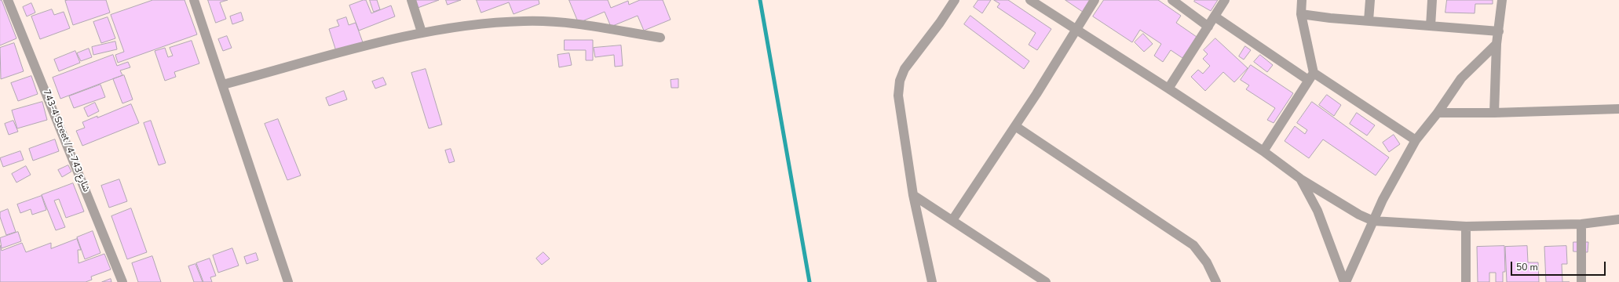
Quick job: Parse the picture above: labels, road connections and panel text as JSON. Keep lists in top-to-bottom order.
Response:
{
  "streets": {
    "street": ["743-4 Street / شارع 743-4"]
  },
  "scale_bar": "50 m"
}
